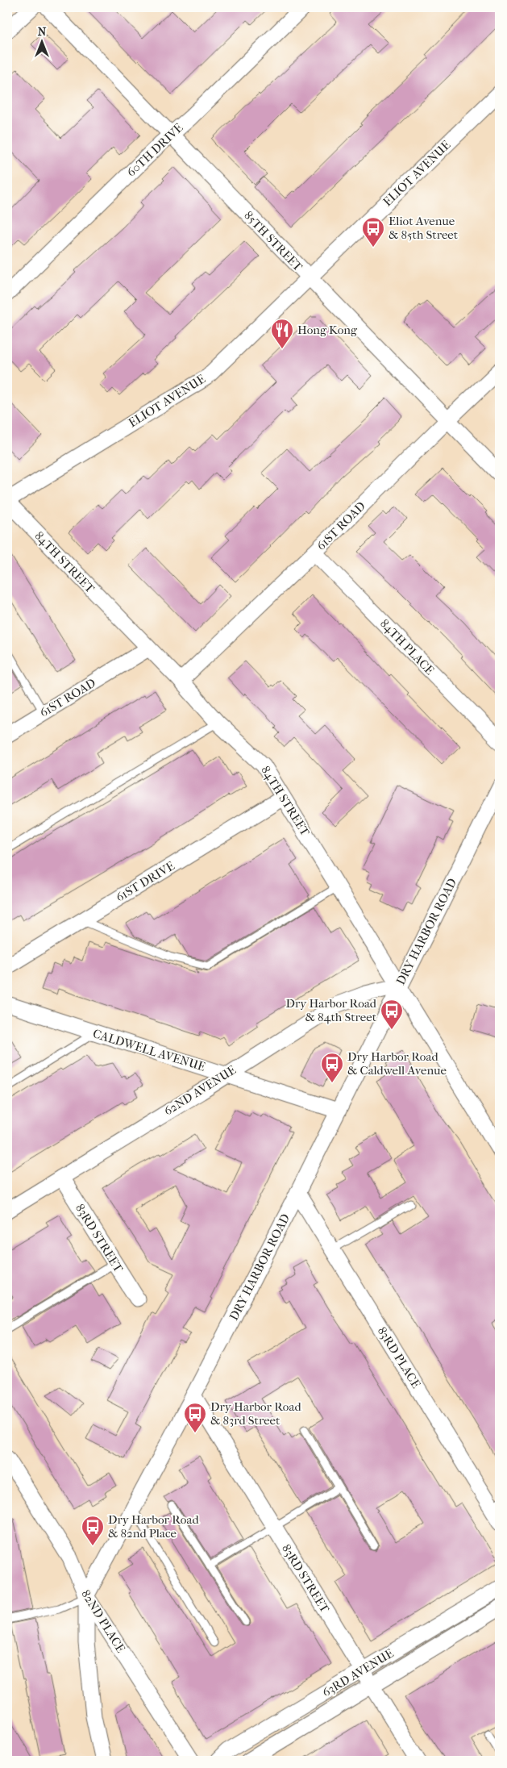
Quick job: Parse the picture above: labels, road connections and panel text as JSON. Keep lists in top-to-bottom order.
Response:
{
  "streets": {
    "street": [
      "60TH DRIVE",
      "ELIOT AVENUE",
      "85TH STREET",
      "61ST ROAD",
      "84TH STREET",
      "84TH PLACE",
      "61ST DRIVE",
      "DRY HARBOR ROAD",
      "CALDWELL AVENUE",
      "62ND AVENUE",
      "83RD STREET",
      "83RD PLACE",
      "82ND PLACE",
      "63RD AVENUE"
    ]
  },
  "crossings": [
    ["60TH DRIVE", "85TH STREET"],
    ["ELIOT AVENUE", "85TH STREET"],
    ["ELIOT AVENUE", "84TH STREET"],
    ["85TH STREET", "61ST ROAD"],
    ["61ST ROAD", "84TH STREET"],
    ["61ST ROAD", "84TH PLACE"],
    ["84TH STREET", "61ST DRIVE"],
    ["84TH STREET", "DRY HARBOR ROAD"],
    ["84TH STREET", "62ND AVENUE"],
    ["DRY HARBOR ROAD", "CALDWELL AVENUE"],
    ["DRY HARBOR ROAD", "62ND AVENUE"],
    ["DRY HARBOR ROAD", "83RD STREET"],
    ["DRY HARBOR ROAD", "83RD PLACE"],
    ["DRY HARBOR ROAD", "82ND PLACE"],
    ["CALDWELL AVENUE", "62ND AVENUE"],
    ["62ND AVENUE", "83RD STREET"],
    ["83RD STREET", "63RD AVENUE"]
  ],
  "places": {
    "bus stop": [
      "Eliot Avenue & 85th Street",
      "Dry Harbor Road & 84th Street",
      "Dry Harbor Road & Caldwell Avenue",
      "Dry Harbor Road & 83rd Street",
      "Dry Harbor Road & 82nd Place"
    ],
    "restaurant": ["Hong Kong"]
  },
  "north": "top"
}
